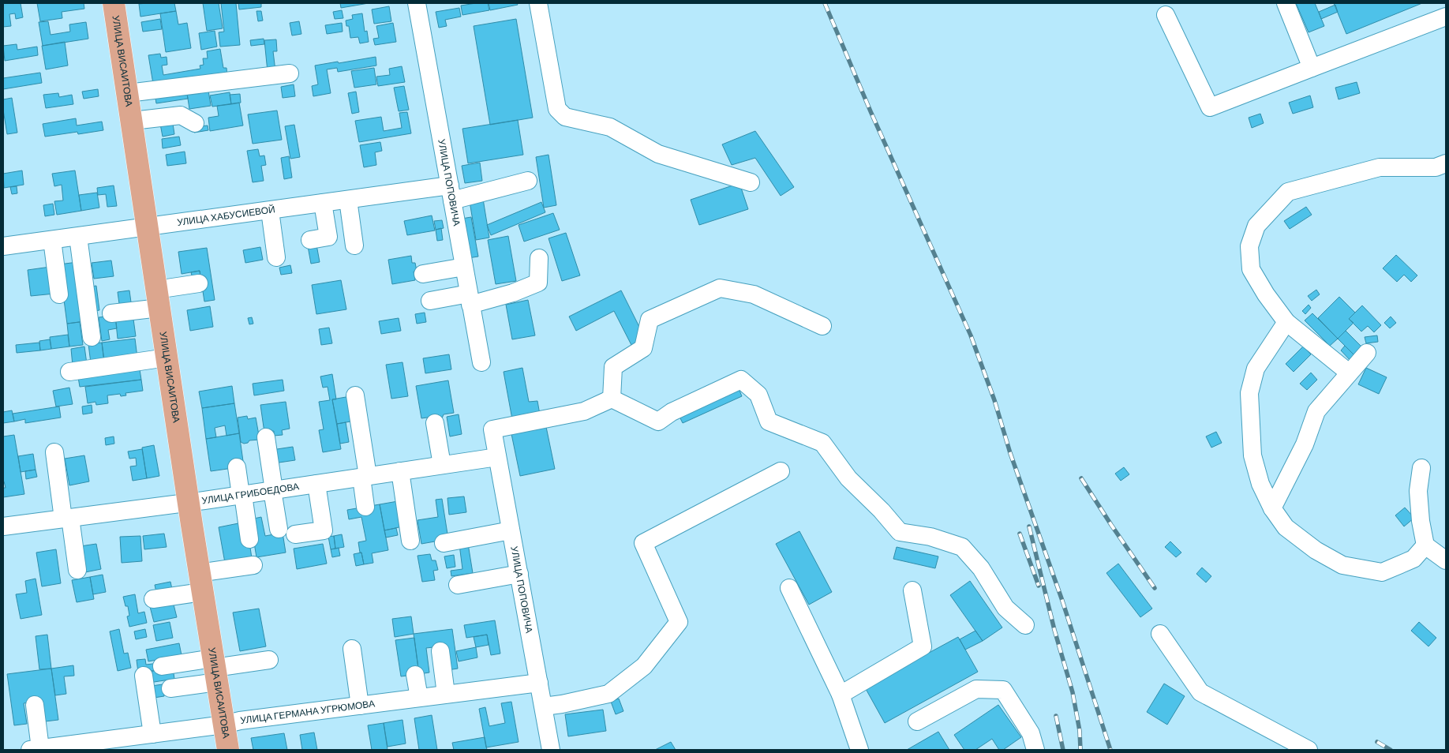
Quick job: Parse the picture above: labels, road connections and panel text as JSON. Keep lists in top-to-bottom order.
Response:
{
  "streets": {
    "main road": ["УЛИЦА ВИСАИТОВА"],
    "street": [
      "УЛИЦА ПОПОВИЧА",
      "УЛИЦА ХАБУСИЕВОЙ",
      "УЛИЦА ГРИБОЕДОВА",
      "УЛИЦА ГЕРМАНА УГРЮМОВА"
    ]
  },
  "crossings": [
    ["УЛИЦА ВИСАИТОВА", "УЛИЦА ХАБУСИЕВОЙ"],
    ["УЛИЦА ВИСАИТОВА", "УЛИЦА ГРИБОЕДОВА"],
    ["УЛИЦА ВИСАИТОВА", "УЛИЦА ГЕРМАНА УГРЮМОВА"],
    ["УЛИЦА ПОПОВИЧА", "УЛИЦА ХАБУСИЕВОЙ"],
    ["УЛИЦА ПОПОВИЧА", "УЛИЦА ГРИБОЕДОВА"],
    ["УЛИЦА ПОПОВИЧА", "УЛИЦА ГЕРМАНА УГРЮМОВА"]
  ]
}
